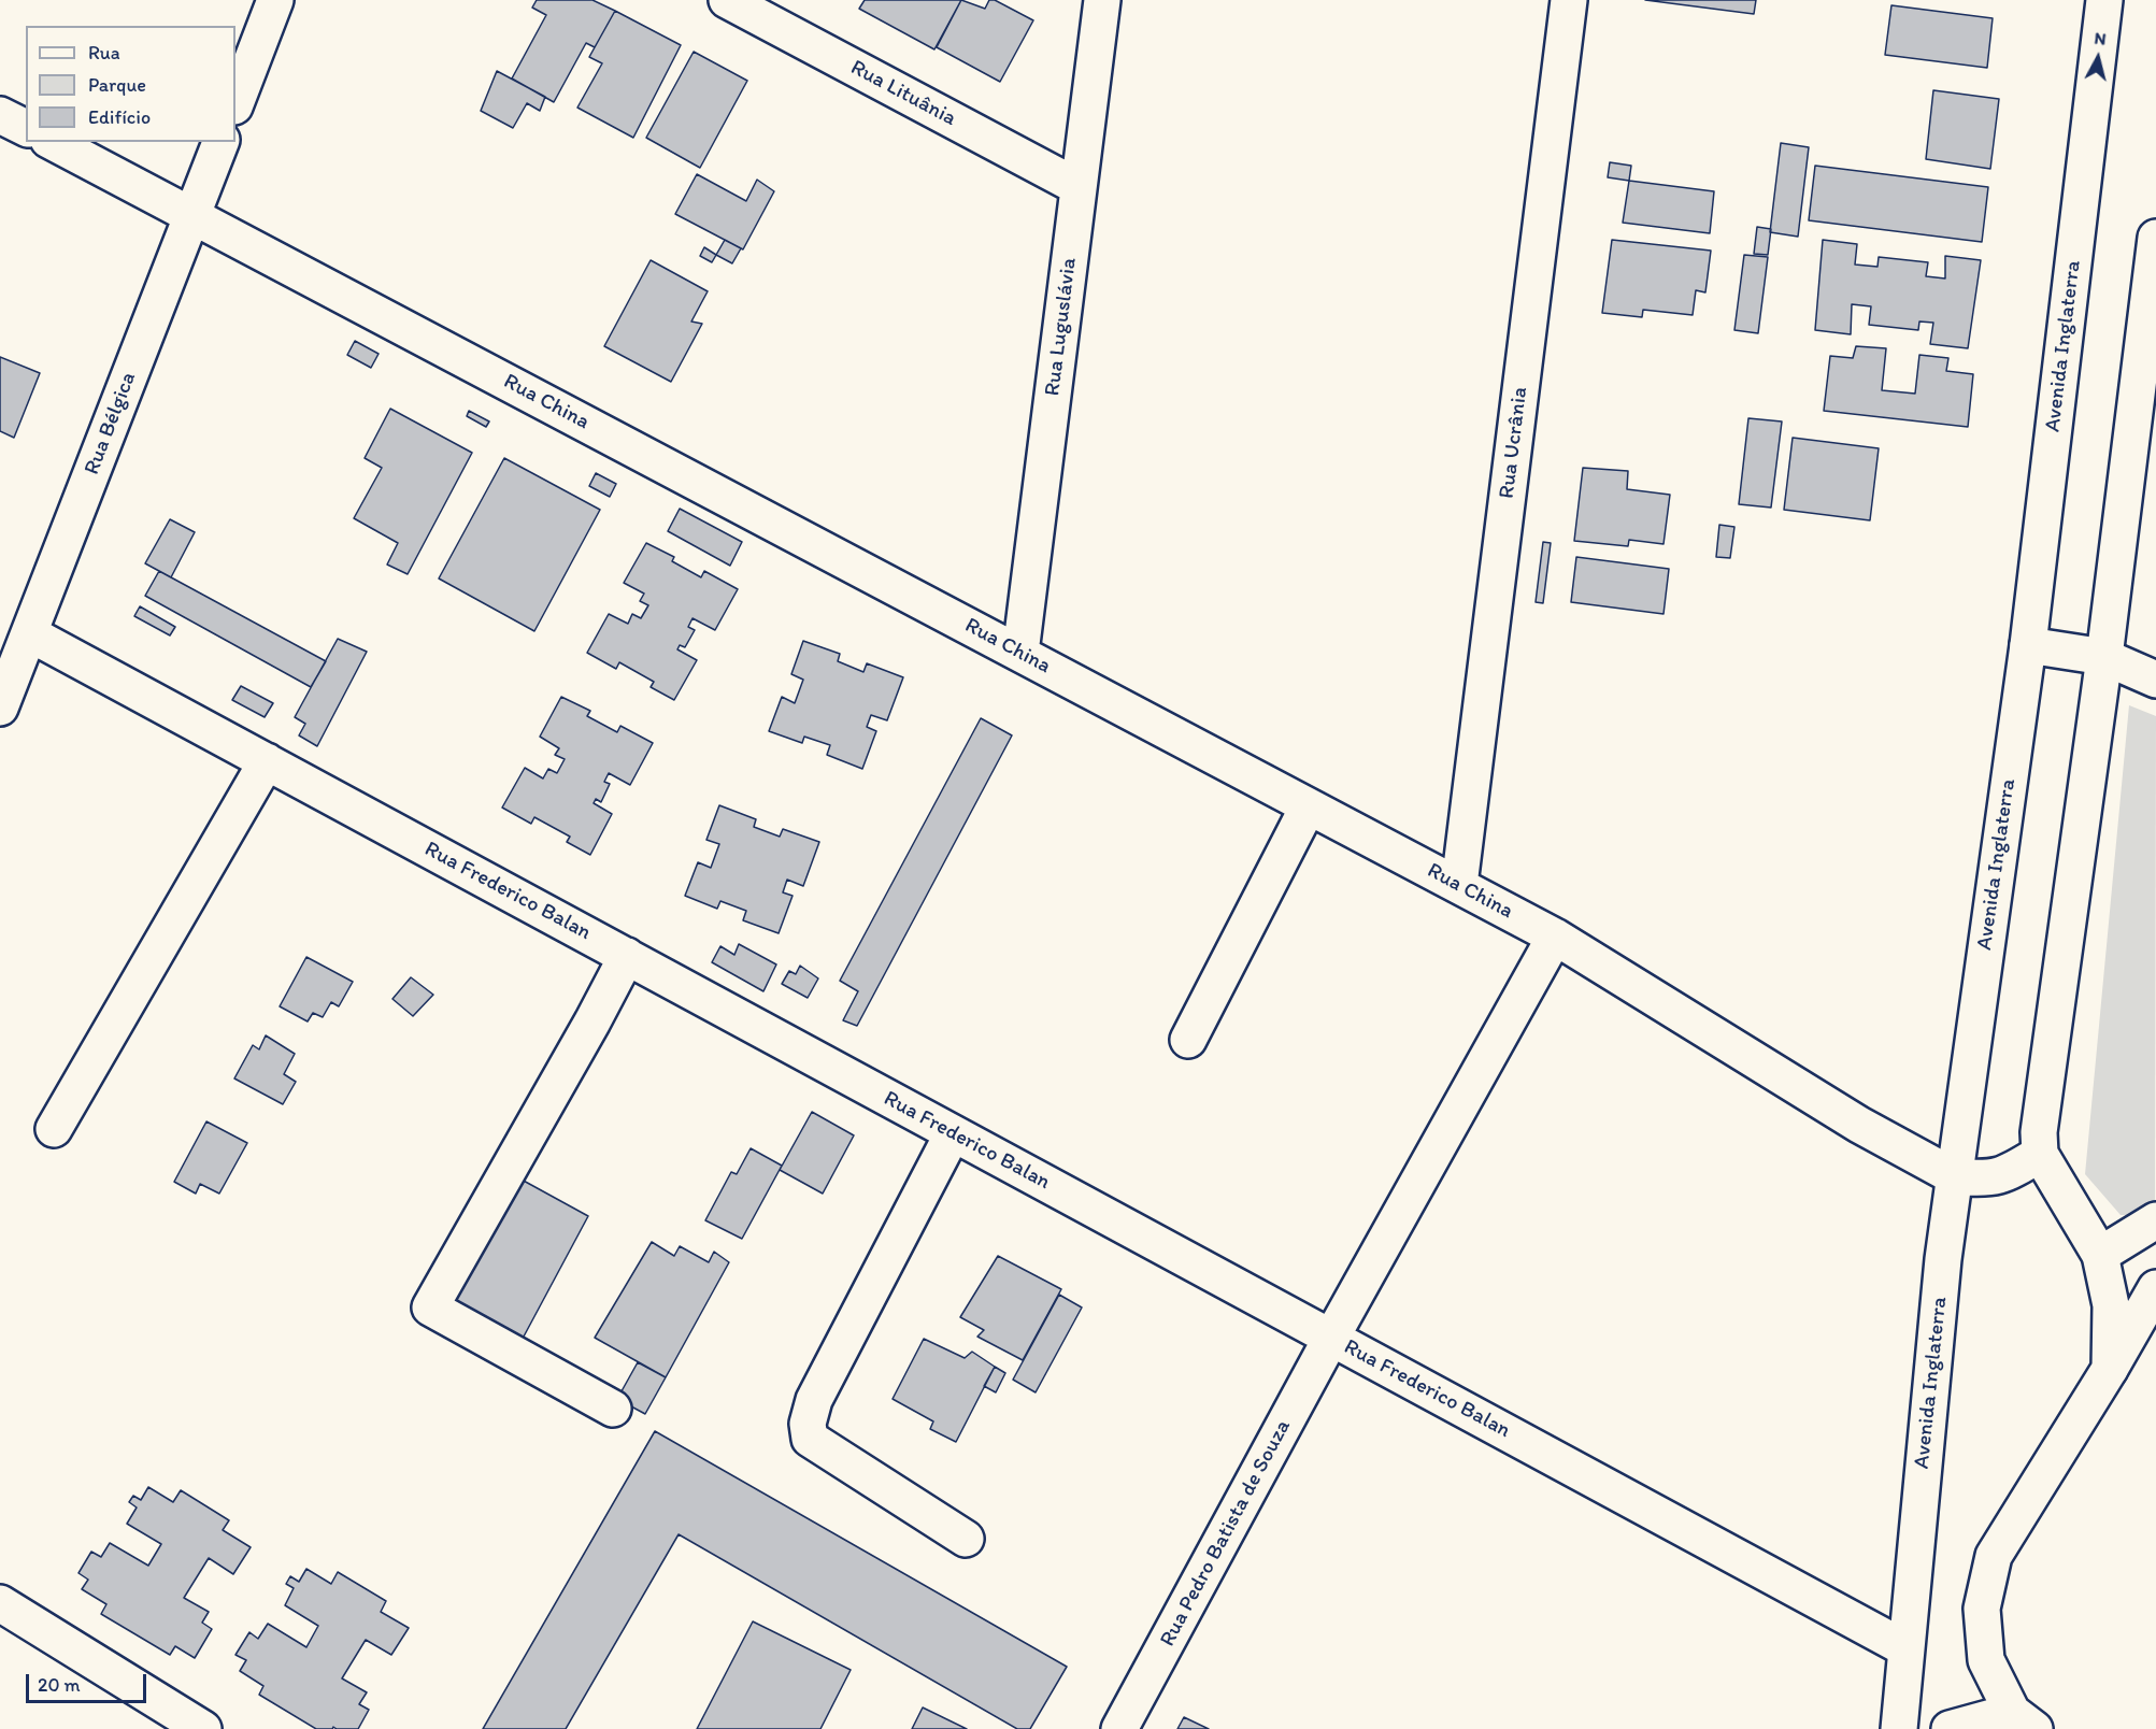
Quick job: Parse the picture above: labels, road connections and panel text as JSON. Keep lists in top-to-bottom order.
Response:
{
  "streets": {
    "street": [
      "Rua Lituânia",
      "Rua Luguslávia",
      "Avenida Inglaterra",
      "Rua China",
      "Rua Bélgica",
      "Rua Ucrânia",
      "Rua Frederico Balan",
      "Rua Pedro Batista de Souza"
    ]
  },
  "crossings": [
    ["Rua Lituânia", "Rua Luguslávia"],
    ["Rua Luguslávia", "Rua China"],
    ["Avenida Inglaterra", "Rua China"],
    ["Avenida Inglaterra", "Rua Frederico Balan"],
    ["Rua China", "Rua Bélgica"],
    ["Rua China", "Rua Ucrânia"],
    ["Rua China", "Rua Pedro Batista de Souza"],
    ["Rua Bélgica", "Rua Frederico Balan"],
    ["Rua Frederico Balan", "Rua Pedro Batista de Souza"]
  ],
  "legend": ["Rua", "Parque", "Edifício"],
  "scale_bar": "20 m",
  "north": "top"
}
